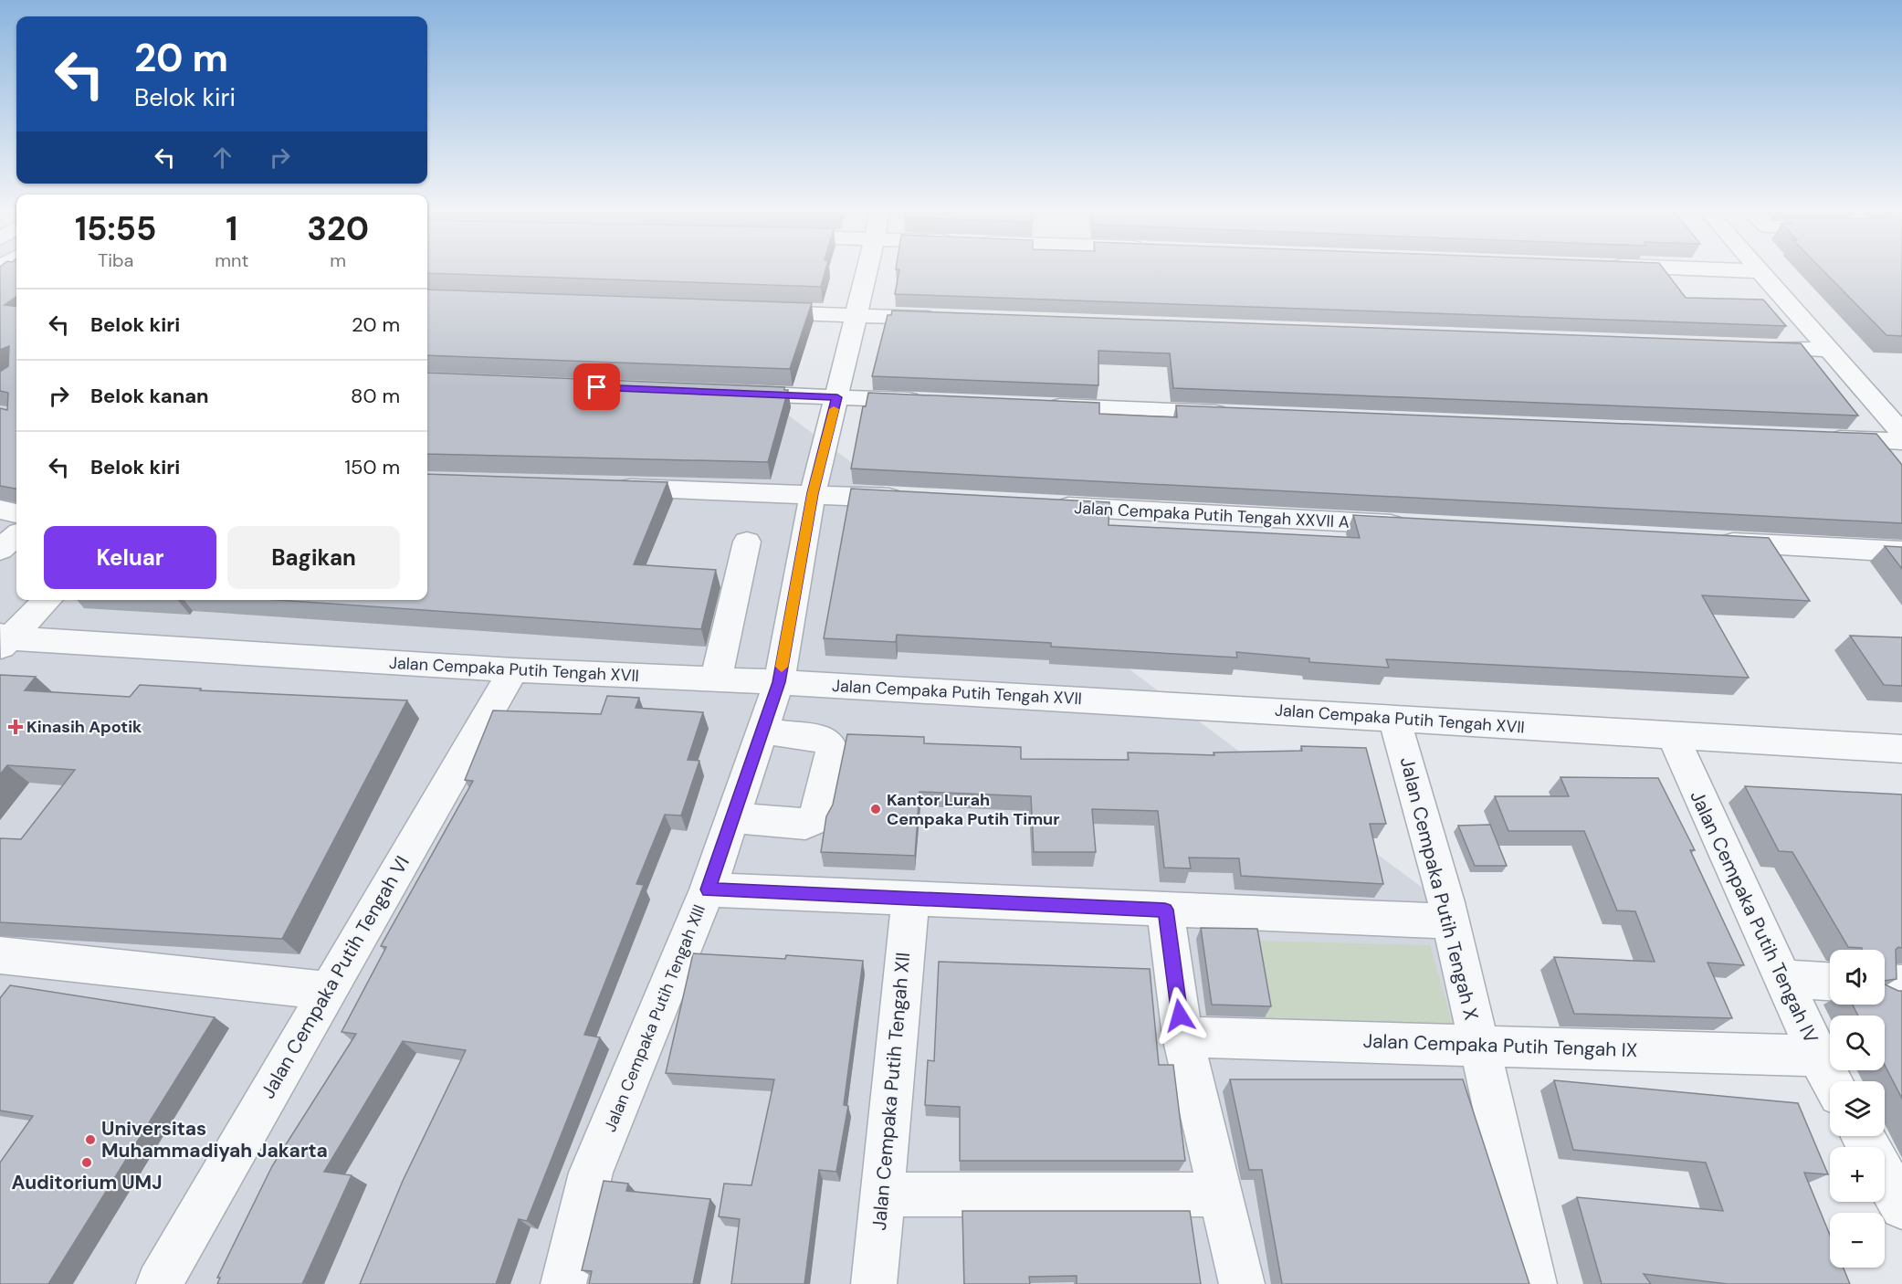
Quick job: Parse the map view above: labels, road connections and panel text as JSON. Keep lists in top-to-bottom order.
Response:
{
  "streets": {
    "street": [
      "Jalan Cempaka Putih Tengah XXVII A",
      "Jalan Cempaka Putih Tengah XVII",
      "Jalan Cempaka Putih Tengah X",
      "Jalan Cempaka Putih Tengah IV",
      "Jalan Cempaka Putih Tengah VI",
      "Jalan Cempaka Putih Tengah XIII",
      "Jalan Cempaka Putih Tengah IX",
      "Jalan Cempaka Putih Tengah XII"
    ]
  },
  "crossings": [
    ["Jalan Cempaka Putih Tengah XVII", "Jalan Cempaka Putih Tengah X"],
    ["Jalan Cempaka Putih Tengah XVII", "Jalan Cempaka Putih Tengah IV"],
    ["Jalan Cempaka Putih Tengah XVII", "Jalan Cempaka Putih Tengah VI"],
    ["Jalan Cempaka Putih Tengah XVII", "Jalan Cempaka Putih Tengah XIII"],
    ["Jalan Cempaka Putih Tengah X", "Jalan Cempaka Putih Tengah IX"],
    ["Jalan Cempaka Putih Tengah IV", "Jalan Cempaka Putih Tengah IX"]
  ],
  "places": {
    "health": ["Kinasih Apotik"],
    "other": ["Kantor Lurah Cempaka Putih Timur", "Universitas Muhammadiyah Jakarta", "Auditorium UMJ"]
  },
  "page": {
    "turn": ["20 m", "Belok kiri"],
    "eta": [
      "15:55",
      "Tiba",
      "1",
      "mnt",
      "320",
      "m"
    ],
    "list": [
      {
        "name": "Belok kiri",
        "value": "20 m"
      },
      {
        "name": "Belok kanan",
        "value": "80 m"
      },
      {
        "name": "Belok kiri",
        "value": "150 m"
      }
    ],
    "buttons": ["Keluar", "Bagikan"],
    "map_buttons": ["+", "−"]
  }
}
